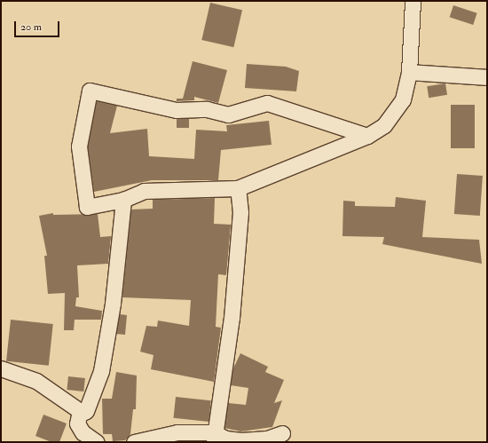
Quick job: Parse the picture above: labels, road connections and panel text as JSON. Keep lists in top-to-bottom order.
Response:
{
  "scale_bar": "20 m"
}
